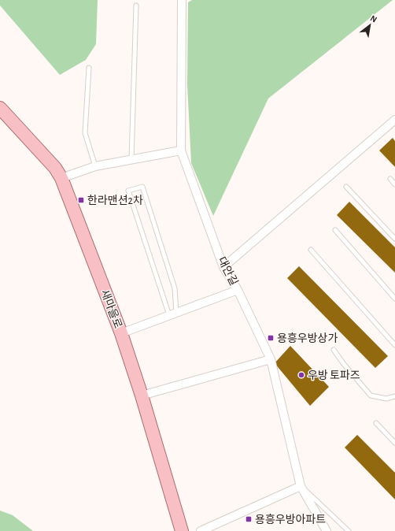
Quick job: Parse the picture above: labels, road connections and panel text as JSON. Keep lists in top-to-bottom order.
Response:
{
  "streets": {
    "main road": ["새마을로"],
    "street": ["대안길"]
  },
  "places": {
    "transit": ["한라맨션2차", "용흥우방상가", "용흥우방아파트"],
    "other": ["우방 토파즈"]
  },
  "north": "top right"
}
